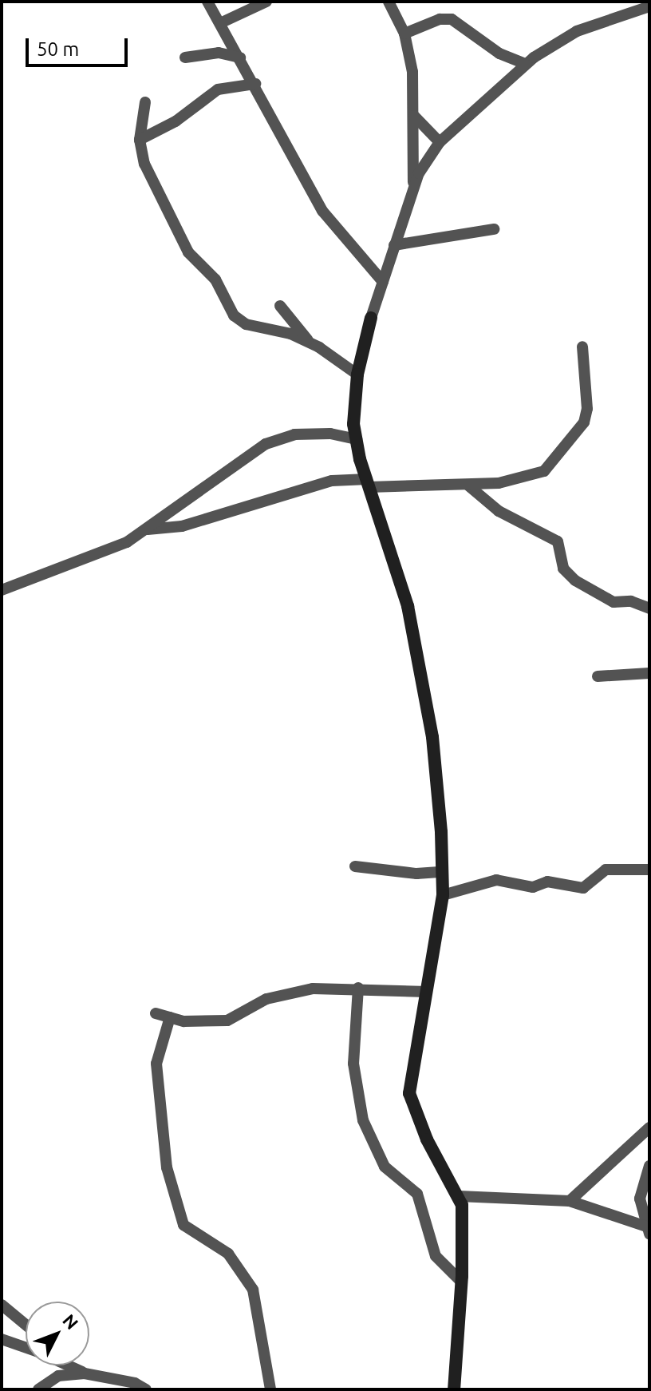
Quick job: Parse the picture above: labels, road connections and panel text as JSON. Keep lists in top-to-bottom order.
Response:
{
  "scale_bar": "50 m",
  "north": "top right"
}
